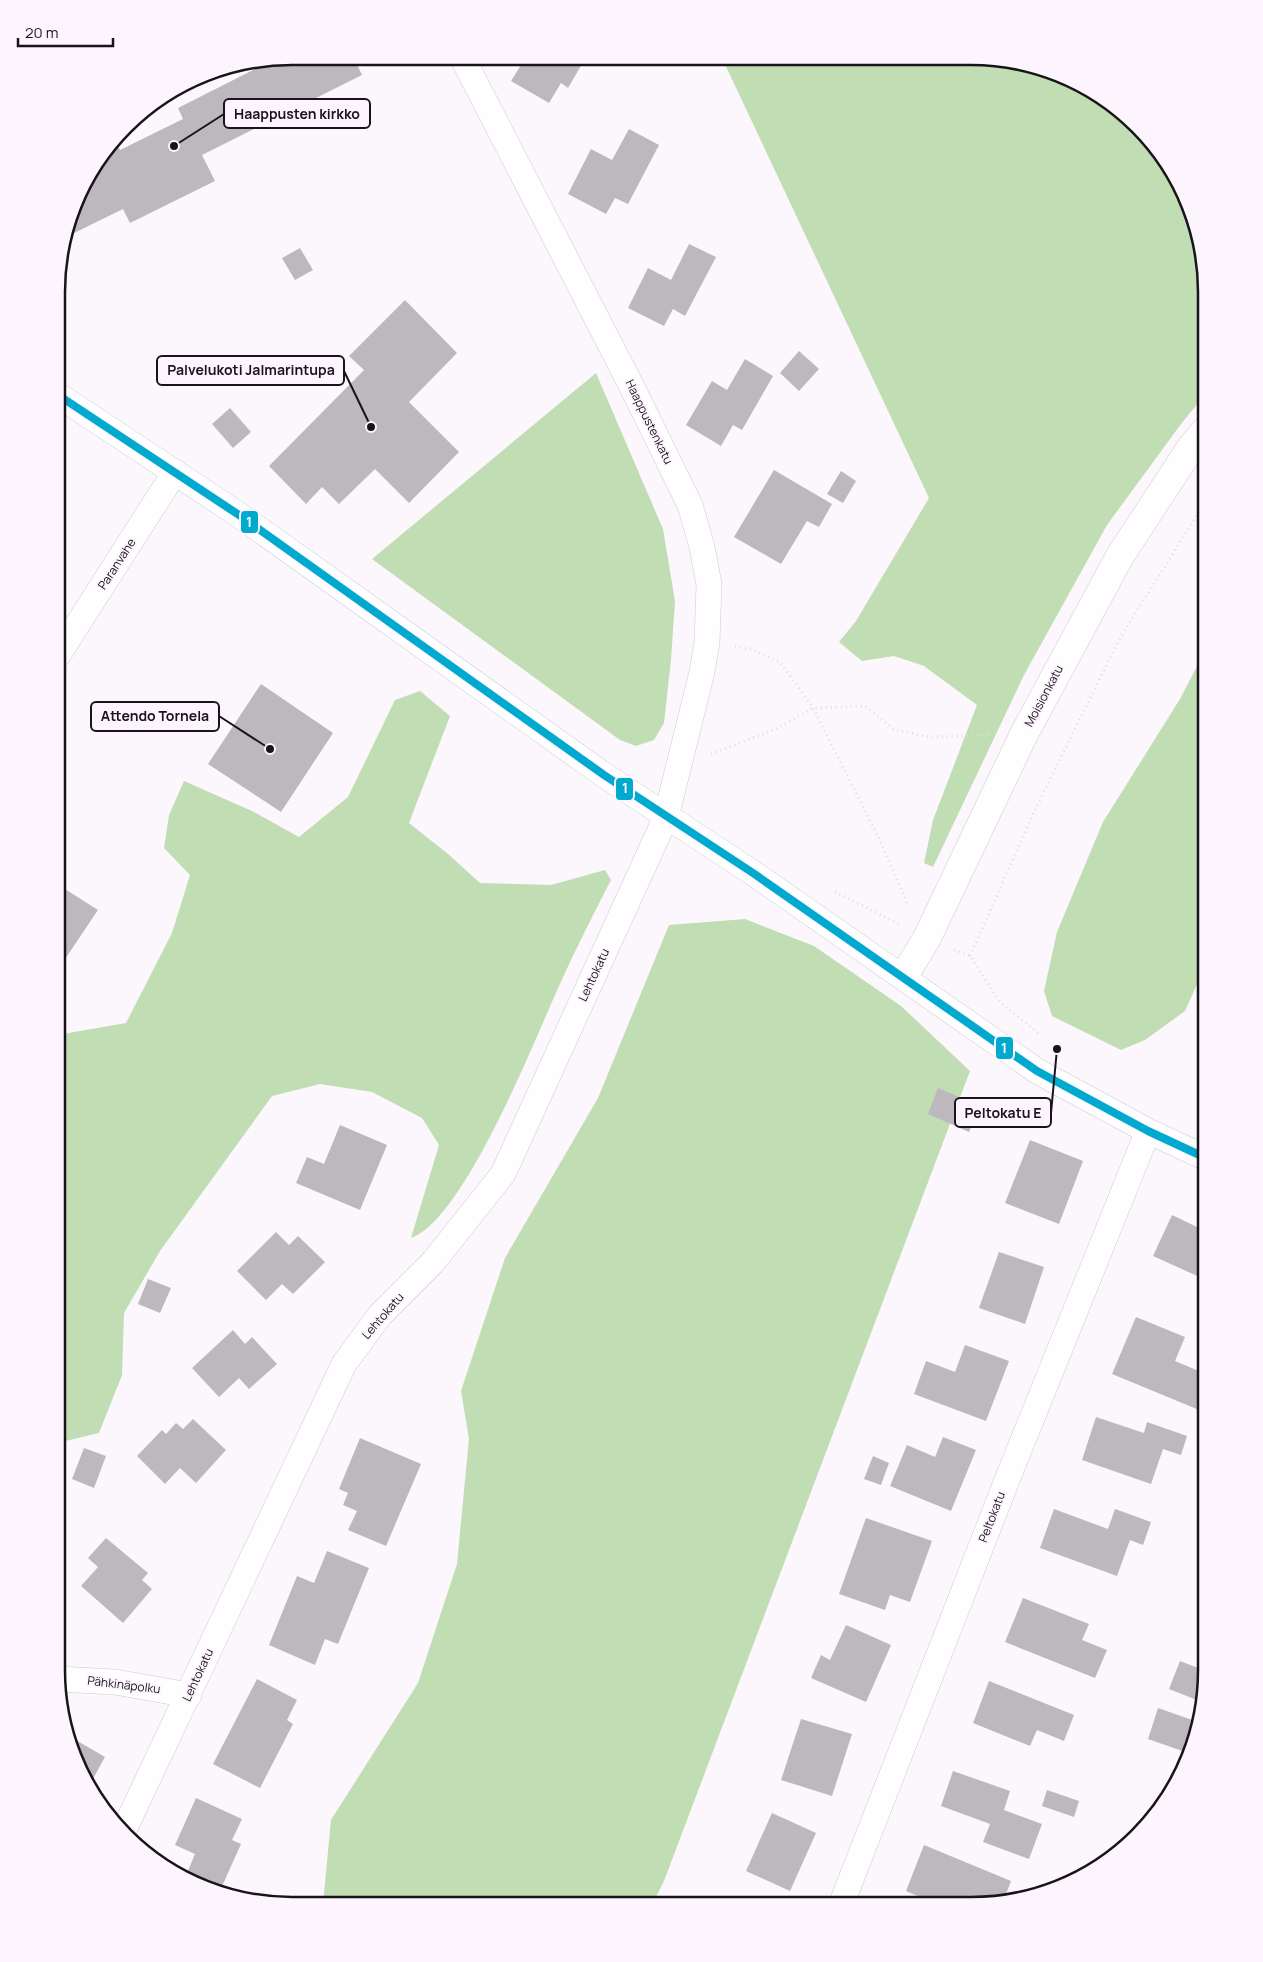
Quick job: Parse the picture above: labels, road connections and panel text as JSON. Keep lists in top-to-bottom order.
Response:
{
  "streets": {
    "street": [
      "Haappustenkatu",
      "Paranvahe",
      "Moisionkatu",
      "Lehtokatu",
      "Peltokatu",
      "Pähkinäpolku"
    ]
  },
  "crossings": [
    ["Haappustenkatu", "Lehtokatu"],
    ["Lehtokatu", "Pähkinäpolku"]
  ],
  "places": [
    "Haappusten kirkko",
    "Palvelukoti Jalmarintupa",
    "Attendo Tornela",
    "Peltokatu E"
  ],
  "lines": ["transit line 1"],
  "scale_bar": "20 m"
}
